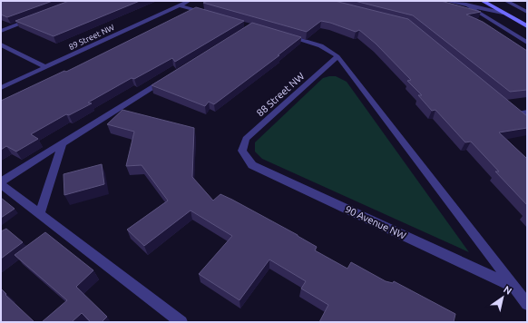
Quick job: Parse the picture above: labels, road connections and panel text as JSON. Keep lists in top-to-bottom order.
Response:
{
  "streets": {
    "street": ["89 Street NW", "88 Street NW", "90 Avenue NW"]
  },
  "crossings": [
    ["88 Street NW", "90 Avenue NW"]
  ],
  "north": "top right"
}
